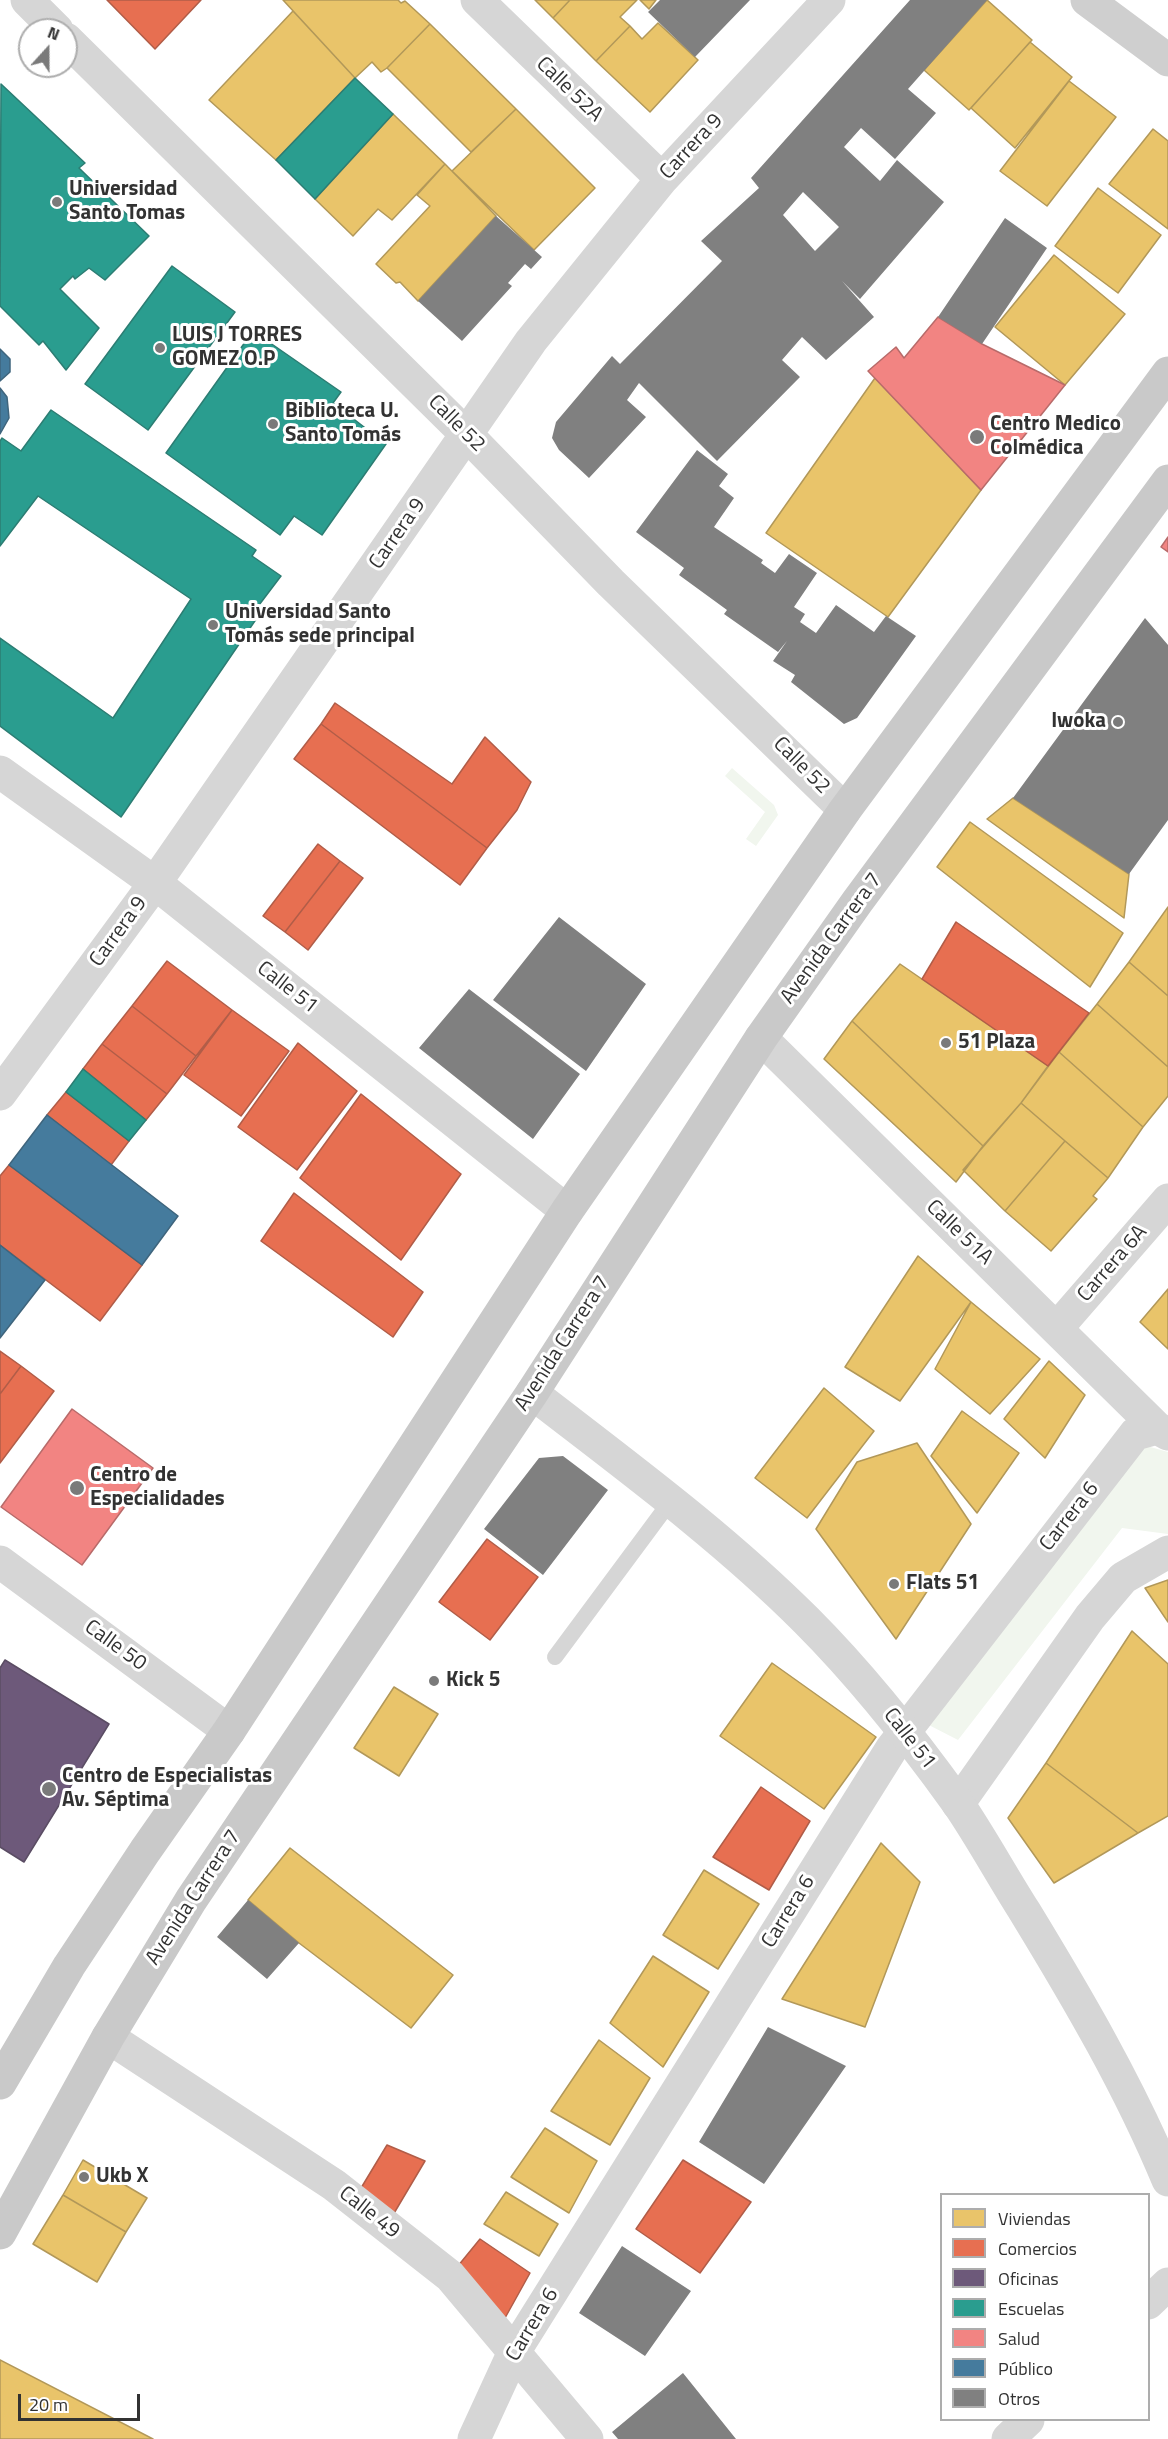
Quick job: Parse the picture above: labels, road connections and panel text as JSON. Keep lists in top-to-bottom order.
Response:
{
  "streets": {
    "main road": ["Avenida Carrera 7"],
    "street": [
      "Calle 52A",
      "Carrera 9",
      "Calle 52",
      "Calle 51",
      "Calle 51A",
      "Carrera 6A",
      "Carrera 6",
      "Calle 50",
      "Calle 49"
    ]
  },
  "crossings": [
    ["Calle 52A", "Carrera 9"],
    ["Carrera 9", "Calle 52"],
    ["Carrera 9", "Calle 51"],
    ["Avenida Carrera 7", "Calle 51"],
    ["Avenida Carrera 7", "Calle 51A"],
    ["Avenida Carrera 7", "Calle 49"],
    ["Calle 51", "Carrera 6"],
    ["Calle 51A", "Carrera 6A"],
    ["Calle 51A", "Carrera 6"],
    ["Carrera 6", "Calle 49"]
  ],
  "places": [
    "Universidad Santo Tomas",
    "LUIS J TORRES GOMEZ O.P",
    "Biblioteca U. Santo Tomás",
    "Centro Medico Colmédica",
    "Universidad Santo Tomás sede principal",
    "Iwoka",
    "51 Plaza",
    "Centro de Especialidades",
    "Flats 51",
    "Kick 5",
    "Centro de Especialistas Av. Séptima",
    "Ukb X"
  ],
  "legend": [
    "Viviendas",
    "Comercios",
    "Oficinas",
    "Escuelas",
    "Salud",
    "Público",
    "Otros"
  ],
  "scale_bar": "20 m",
  "north": "top"
}
